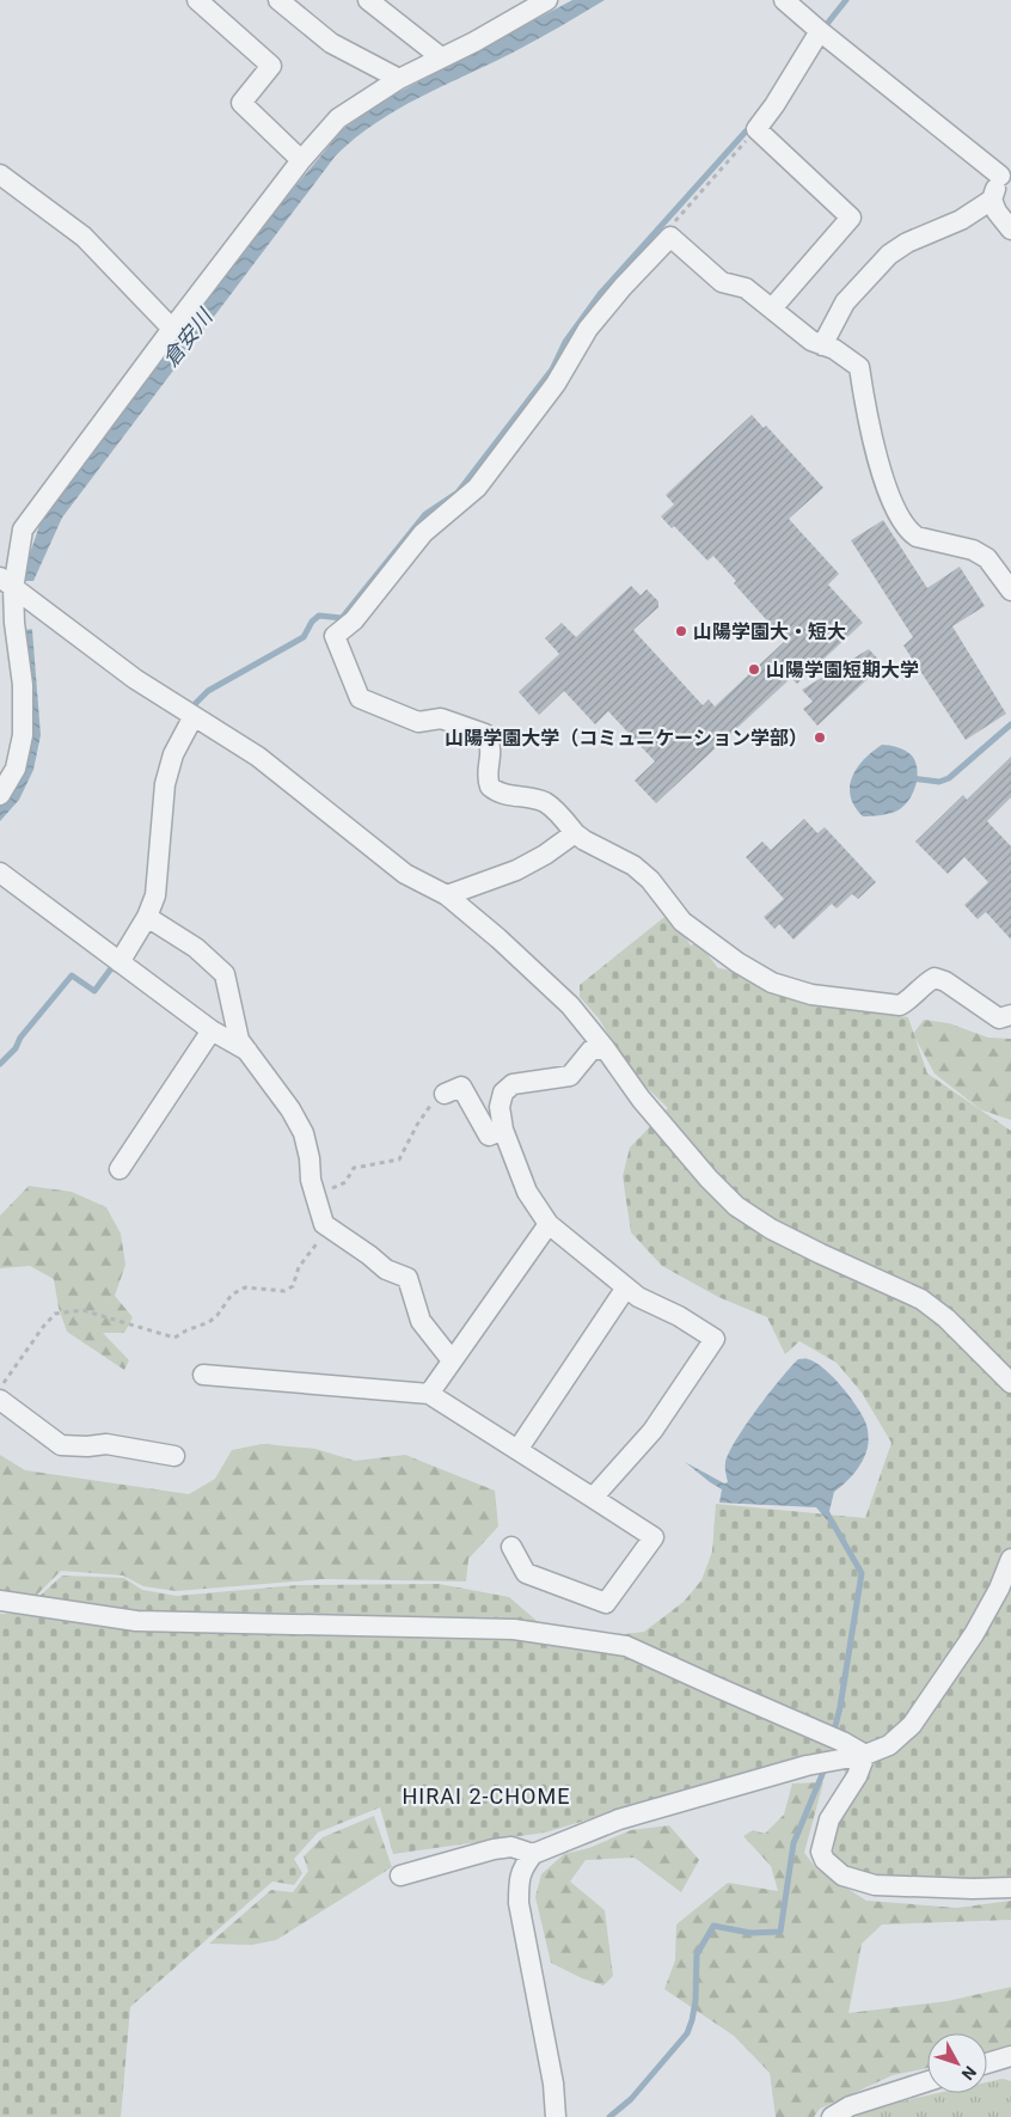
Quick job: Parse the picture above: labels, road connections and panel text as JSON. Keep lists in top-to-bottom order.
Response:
{
  "districts": ["HIRAI 2-CHOME"],
  "water": ["倉安川"],
  "places": ["山陽学園大・短大", "山陽学園短期大学", "山陽学園大学（コミュニケーション学部）"],
  "north": "bottom right"
}
